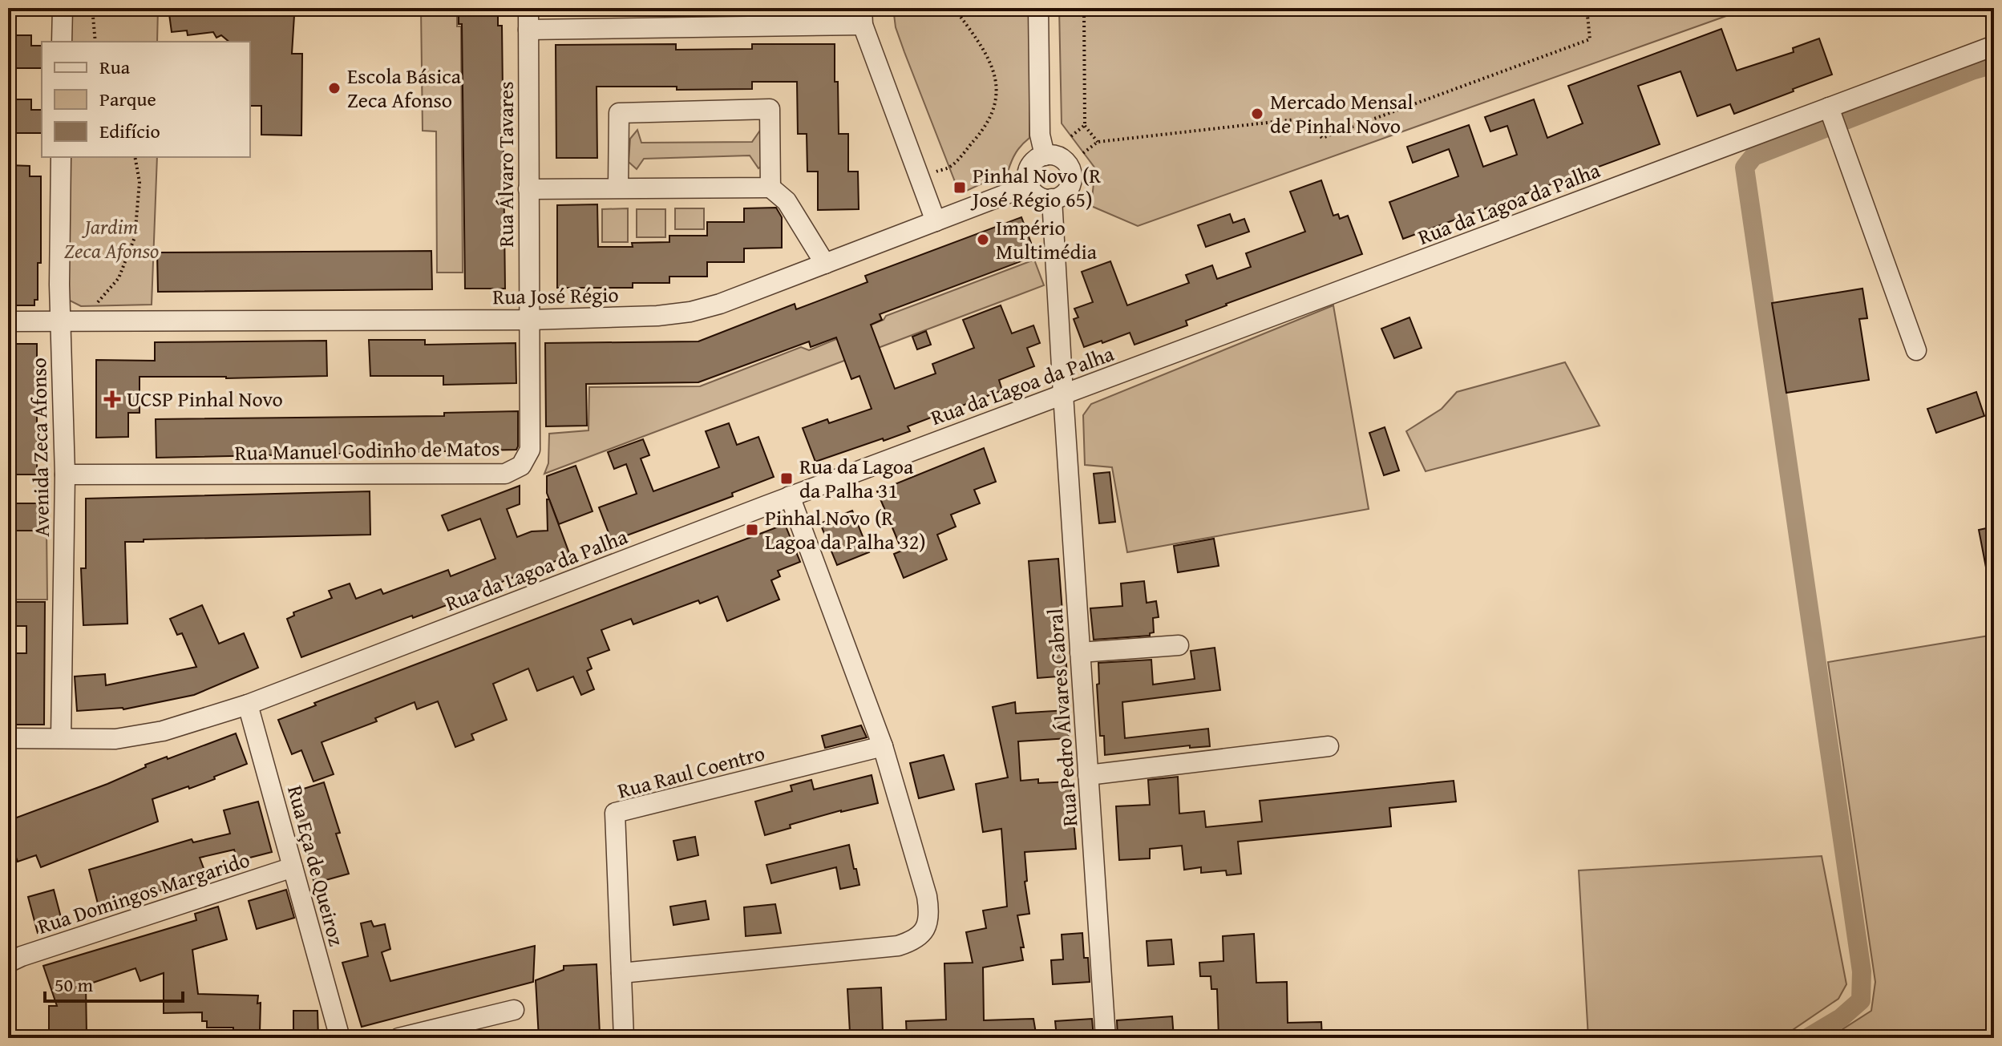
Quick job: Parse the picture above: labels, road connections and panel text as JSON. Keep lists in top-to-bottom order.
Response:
{
  "streets": {
    "street": [
      "Rua Álvaro Tavares",
      "Rua da Lagoa da Palha",
      "Rua José Régio",
      "Avenida Zeca Afonso",
      "Rua Manuel Godinho de Matos",
      "Rua Pedro Álvares Cabral",
      "Rua Raul Coentro",
      "Rua Eça de Queiroz",
      "Rua Domingos Margarido"
    ]
  },
  "crossings": [
    ["Rua Álvaro Tavares", "Rua José Régio"],
    ["Rua Álvaro Tavares", "Rua Manuel Godinho de Matos"],
    ["Rua da Lagoa da Palha", "Avenida Zeca Afonso"],
    ["Rua da Lagoa da Palha", "Rua Pedro Álvares Cabral"],
    ["Rua da Lagoa da Palha", "Rua Eça de Queiroz"],
    ["Rua José Régio", "Avenida Zeca Afonso"],
    ["Rua José Régio", "Rua Manuel Godinho de Matos"],
    ["Rua José Régio", "Rua Pedro Álvares Cabral"],
    ["Avenida Zeca Afonso", "Rua Manuel Godinho de Matos"],
    ["Rua Eça de Queiroz", "Rua Domingos Margarido"]
  ],
  "parks": ["Jardim Zeca Afonso"],
  "places": {
    "other": ["Escola Básica Zeca Afonso", "Mercado Mensal de Pinhal Novo", "Império Multimédia"],
    "transit": ["Pinhal Novo (R José Régio 65)", "Rua da Lagoa da Palha 31", "Pinhal Novo (R Lagoa da Palha 32)"],
    "health": ["UCSP Pinhal Novo"]
  },
  "legend": ["Rua", "Parque", "Edifício"],
  "scale_bar": "50 m"
}
